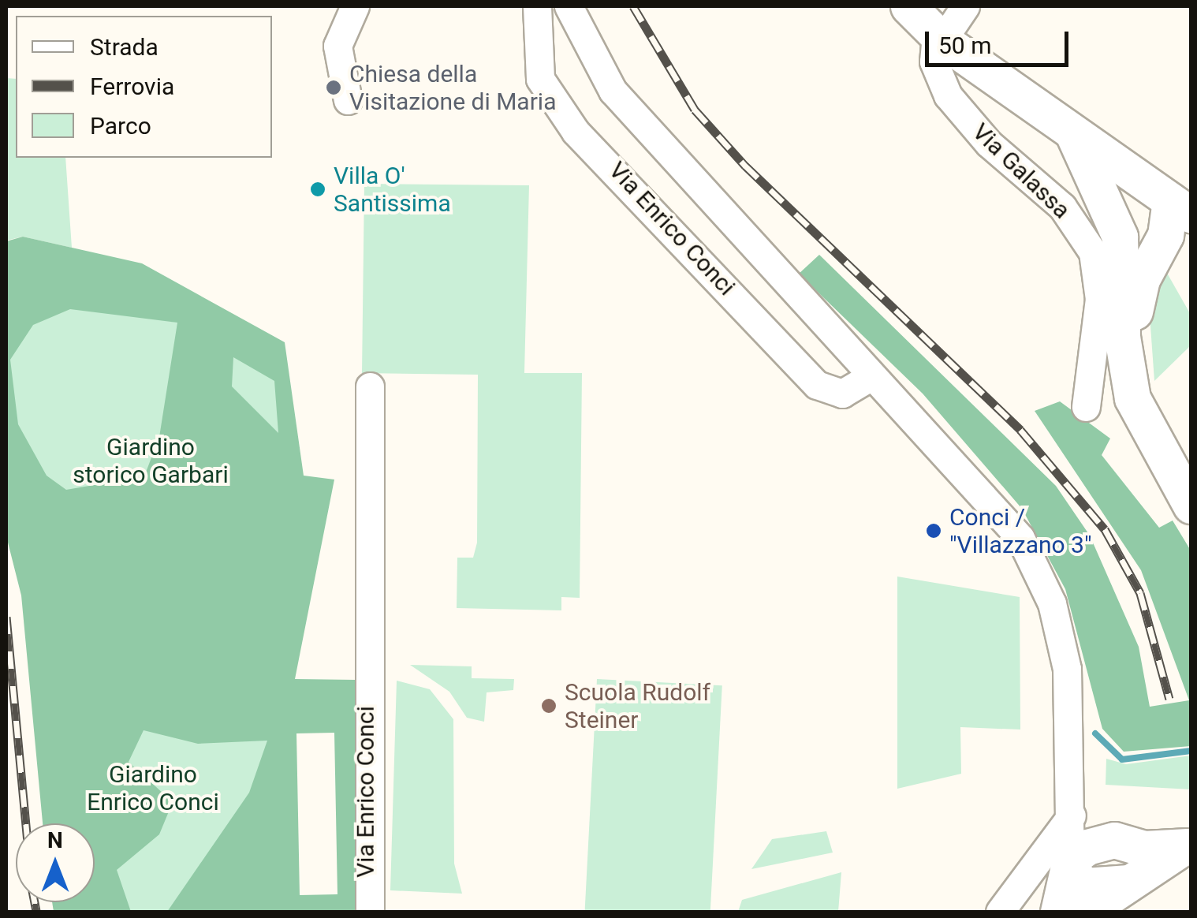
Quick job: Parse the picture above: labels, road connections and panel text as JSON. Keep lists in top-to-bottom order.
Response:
{
  "streets": {
    "main road": ["Via Enrico Conci"],
    "street": ["Via Galassa"]
  },
  "parks": ["Giardino storico Garbari", "Giardino Enrico Conci"],
  "places": [
    "Chiesa della Visitazione di Maria",
    "Villa O' Santissima",
    "Conci / \"Villazzano 3\"",
    "Scuola Rudolf Steiner"
  ],
  "legend": ["Strada", "Ferrovia", "Parco"],
  "scale_bar": "50 m",
  "north": "top"
}
